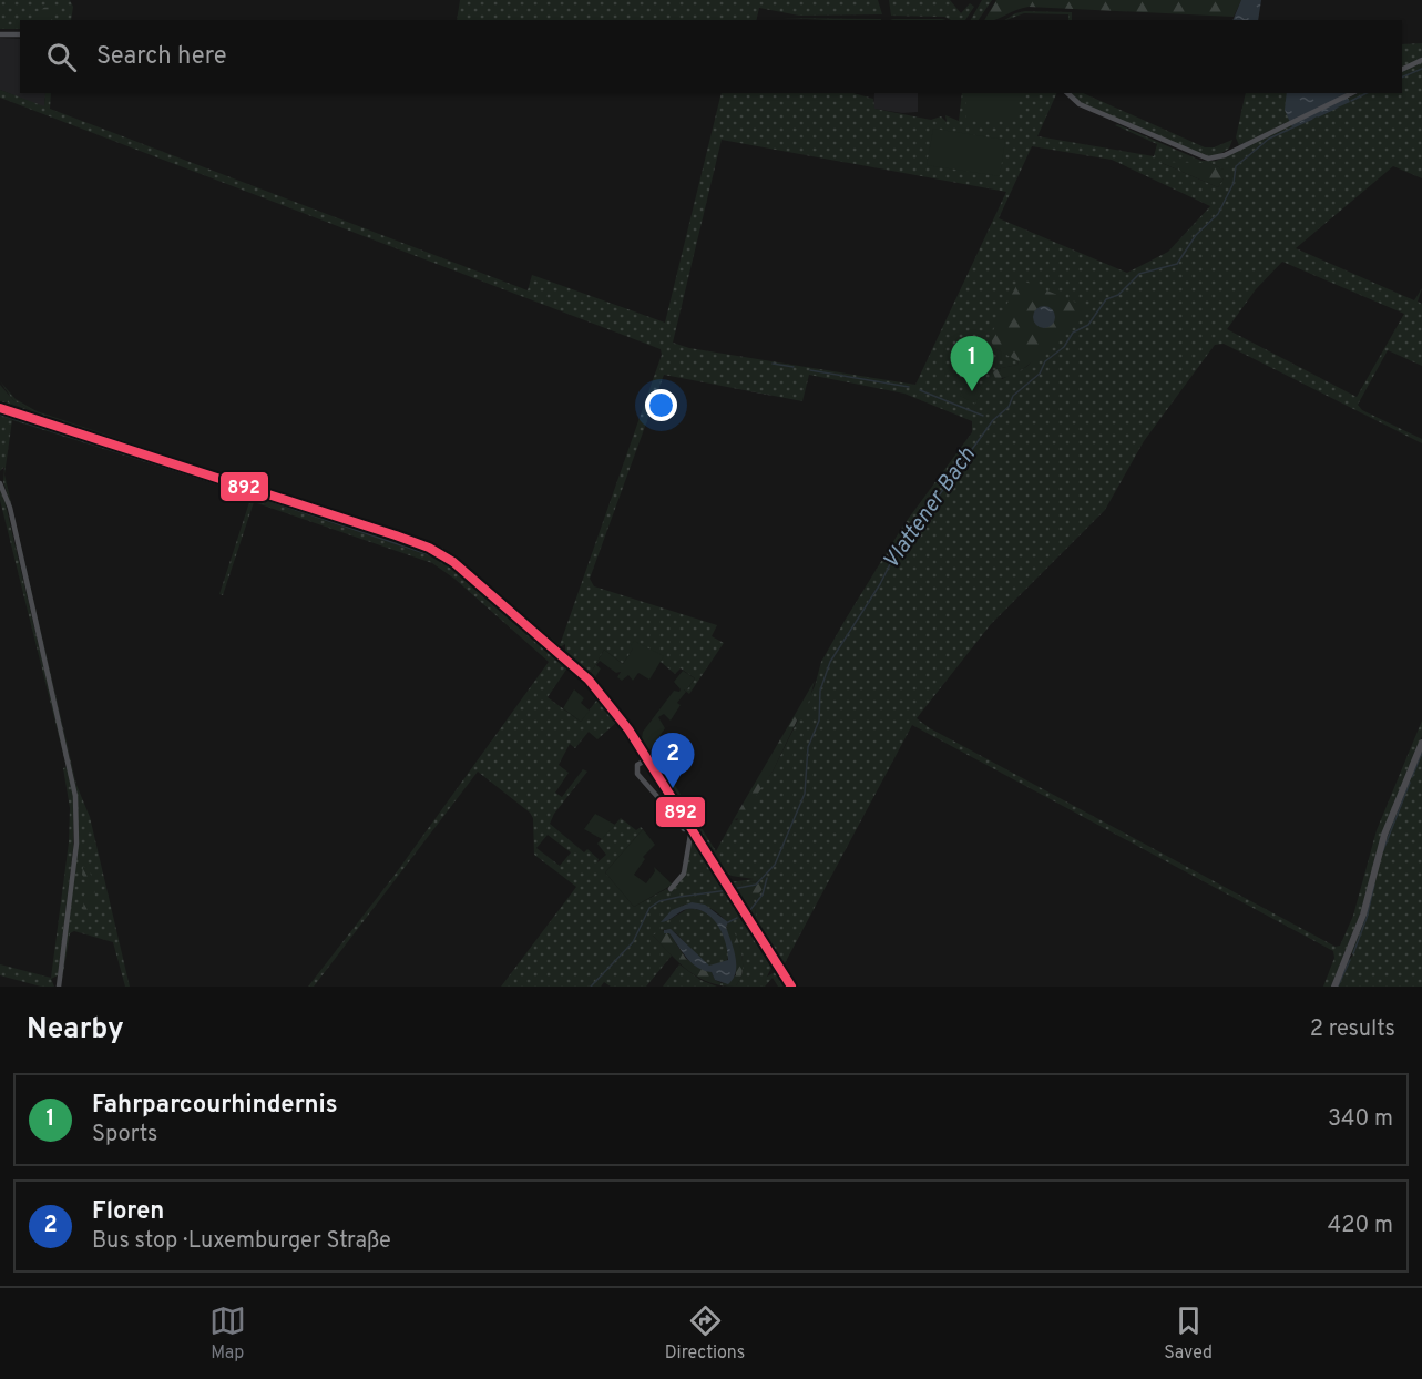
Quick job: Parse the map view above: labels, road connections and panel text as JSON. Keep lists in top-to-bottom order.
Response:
{
  "water": ["Vlattener Bach"],
  "lines": ["transit line 892"],
  "page": {
    "search": "Search here",
    "pins": ["1", "2"],
    "heading": ["Nearby", "2 results"],
    "list": [
      {
        "mark": "1",
        "name": "Fahrparcourhindernis",
        "note": "Sports",
        "value": "340 m"
      },
      {
        "mark": "2",
        "name": "Floren",
        "note": "Bus stop · Luxemburger Straße",
        "value": "420 m"
      }
    ],
    "nav": ["Map", "Directions", "Saved"]
  }
}
